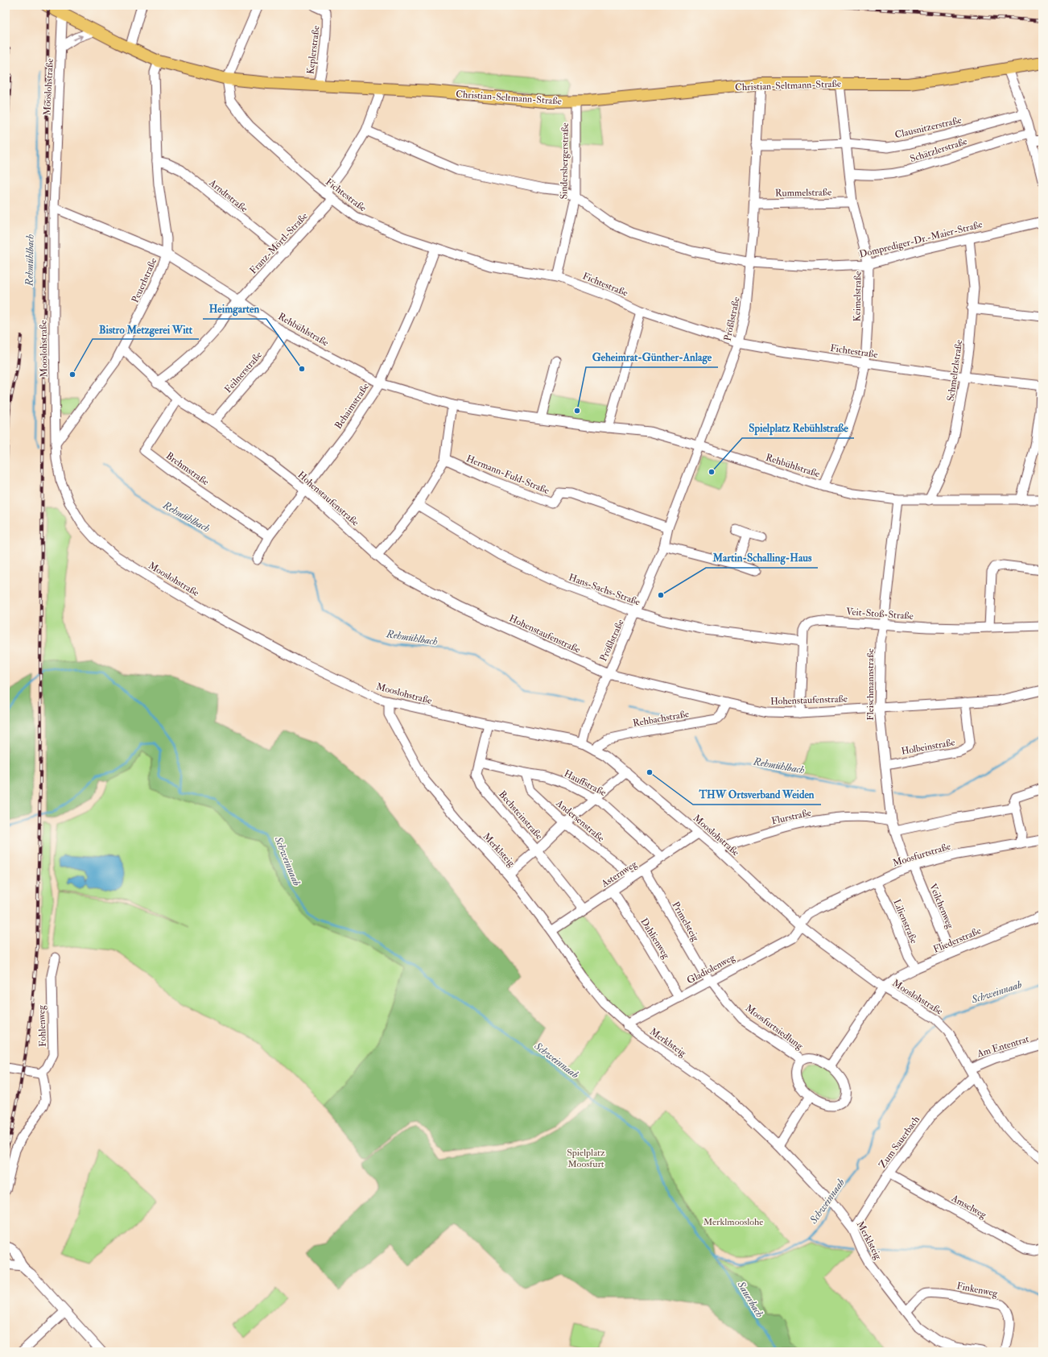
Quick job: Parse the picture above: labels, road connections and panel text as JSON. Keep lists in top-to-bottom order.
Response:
{
  "streets": {
    "main road": ["Christian-Seltmann-Straße"],
    "street": [
      "Keplerstraße",
      "Mooslohstraße",
      "Clausnitzerstraße",
      "Schätzlerstraße",
      "Sindersbergerstraße",
      "Rummelstraße",
      "Fichtestraße",
      "Arndtstraße",
      "Domprediger-Dr.-Maier-Straße",
      "Franz-Mörtl-Straße",
      "Peuerlstraße",
      "Keimelstraße",
      "Prößlstraße",
      "Rehbühlstraße",
      "Schmeltzlstraße",
      "Feilnerstraße",
      "Behaimstraße",
      "Brehmstraße",
      "Hermann-Fuld-Straße",
      "Hohenstaufenstraße",
      "Hans-Sachs-Straße",
      "Veit-Stoß-Straße",
      "Fleischmannstraße",
      "Rehbachstraße",
      "Holbeinstraße",
      "Hauffstraße",
      "Bechsteinstraße",
      "Flurstraße",
      "Andersenstraße",
      "Merklsteig",
      "Moosfurtstraße",
      "Asternweg",
      "Veilchenweg",
      "Primelsteig",
      "Lilienstraße",
      "Dahlienweg",
      "Fliederstraße",
      "Gladiolenweg",
      "Fohlenweg",
      "Moosfurtsiedlung",
      "Am Ententrat",
      "Zum Sauerbach",
      "Amselweg",
      "Finkenweg"
    ]
  },
  "crossings": [
    ["Keplerstraße", "Christian-Seltmann-Straße"],
    ["Christian-Seltmann-Straße", "Mooslohstraße"],
    ["Christian-Seltmann-Straße", "Sindersbergerstraße"],
    ["Christian-Seltmann-Straße", "Fichtestraße"],
    ["Christian-Seltmann-Straße", "Peuerlstraße"],
    ["Christian-Seltmann-Straße", "Keimelstraße"],
    ["Christian-Seltmann-Straße", "Prößlstraße"],
    ["Mooslohstraße", "Peuerlstraße"],
    ["Mooslohstraße", "Prößlstraße"],
    ["Mooslohstraße", "Rehbühlstraße"],
    ["Mooslohstraße", "Rehbachstraße"],
    ["Mooslohstraße", "Bechsteinstraße"],
    ["Mooslohstraße", "Flurstraße"],
    ["Mooslohstraße", "Merklsteig"],
    ["Mooslohstraße", "Moosfurtstraße"],
    ["Mooslohstraße", "Asternweg"],
    ["Mooslohstraße", "Fliederstraße"],
    ["Mooslohstraße", "Gladiolenweg"],
    ["Mooslohstraße", "Am Ententrat"],
    ["Mooslohstraße", "Zum Sauerbach"],
    ["Clausnitzerstraße", "Keimelstraße"],
    ["Clausnitzerstraße", "Prößlstraße"],
    ["Schätzlerstraße", "Keimelstraße"],
    ["Sindersbergerstraße", "Fichtestraße"],
    ["Sindersbergerstraße", "Domprediger-Dr.-Maier-Straße"],
    ["Rummelstraße", "Keimelstraße"],
    ["Rummelstraße", "Prößlstraße"],
    ["Fichtestraße", "Franz-Mörtl-Straße"],
    ["Fichtestraße", "Keimelstraße"],
    ["Fichtestraße", "Prößlstraße"],
    ["Fichtestraße", "Schmeltzlstraße"],
    ["Fichtestraße", "Behaimstraße"],
    ["Arndtstraße", "Franz-Mörtl-Straße"],
    ["Arndtstraße", "Peuerlstraße"],
    ["Domprediger-Dr.-Maier-Straße", "Keimelstraße"],
    ["Domprediger-Dr.-Maier-Straße", "Prößlstraße"],
    ["Domprediger-Dr.-Maier-Straße", "Schmeltzlstraße"],
    ["Franz-Mörtl-Straße", "Rehbühlstraße"],
    ["Franz-Mörtl-Straße", "Hohenstaufenstraße"],
    ["Peuerlstraße", "Rehbühlstraße"],
    ["Peuerlstraße", "Hohenstaufenstraße"],
    ["Keimelstraße", "Rehbühlstraße"],
    ["Prößlstraße", "Rehbühlstraße"],
    ["Prößlstraße", "Hermann-Fuld-Straße"],
    ["Prößlstraße", "Hohenstaufenstraße"],
    ["Prößlstraße", "Hans-Sachs-Straße"],
    ["Rehbühlstraße", "Schmeltzlstraße"],
    ["Rehbühlstraße", "Feilnerstraße"],
    ["Rehbühlstraße", "Behaimstraße"],
    ["Rehbühlstraße", "Fleischmannstraße"],
    ["Feilnerstraße", "Hohenstaufenstraße"],
    ["Behaimstraße", "Brehmstraße"],
    ["Behaimstraße", "Hohenstaufenstraße"],
    ["Brehmstraße", "Hohenstaufenstraße"],
    ["Hohenstaufenstraße", "Veit-Stoß-Straße"],
    ["Hohenstaufenstraße", "Fleischmannstraße"],
    ["Hohenstaufenstraße", "Rehbachstraße"],
    ["Hohenstaufenstraße", "Holbeinstraße"],
    ["Hans-Sachs-Straße", "Veit-Stoß-Straße"],
    ["Veit-Stoß-Straße", "Fleischmannstraße"],
    ["Fleischmannstraße", "Holbeinstraße"],
    ["Fleischmannstraße", "Flurstraße"],
    ["Fleischmannstraße", "Moosfurtstraße"],
    ["Fleischmannstraße", "Veilchenweg"],
    ["Hauffstraße", "Bechsteinstraße"],
    ["Hauffstraße", "Andersenstraße"],
    ["Hauffstraße", "Asternweg"],
    ["Bechsteinstraße", "Asternweg"],
    ["Andersenstraße", "Asternweg"],
    ["Merklsteig", "Asternweg"],
    ["Merklsteig", "Gladiolenweg"],
    ["Merklsteig", "Zum Sauerbach"],
    ["Merklsteig", "Finkenweg"],
    ["Moosfurtstraße", "Veilchenweg"],
    ["Moosfurtstraße", "Lilienstraße"],
    ["Moosfurtstraße", "Gladiolenweg"],
    ["Asternweg", "Primelsteig"],
    ["Asternweg", "Dahlienweg"],
    ["Veilchenweg", "Fliederstraße"],
    ["Primelsteig", "Gladiolenweg"],
    ["Primelsteig", "Moosfurtsiedlung"],
    ["Lilienstraße", "Fliederstraße"],
    ["Dahlienweg", "Gladiolenweg"],
    ["Gladiolenweg", "Moosfurtsiedlung"],
    ["Am Ententrat", "Zum Sauerbach"],
    ["Zum Sauerbach", "Amselweg"]
  ],
  "water": ["Rehmühlbach", "Schweinnaab", "Sauerbach"],
  "parks": ["Spielplatz Moosfurt", "Merklmooslohe"],
  "places": [
    "Heimgarten",
    "Bistro Metzgerei Witt",
    "Geheimrat-Günther-Anlage",
    "Spielplatz Rebühlstraße",
    "Martin-Schalling-Haus",
    "THW Ortsverband Weiden"
  ]
}
